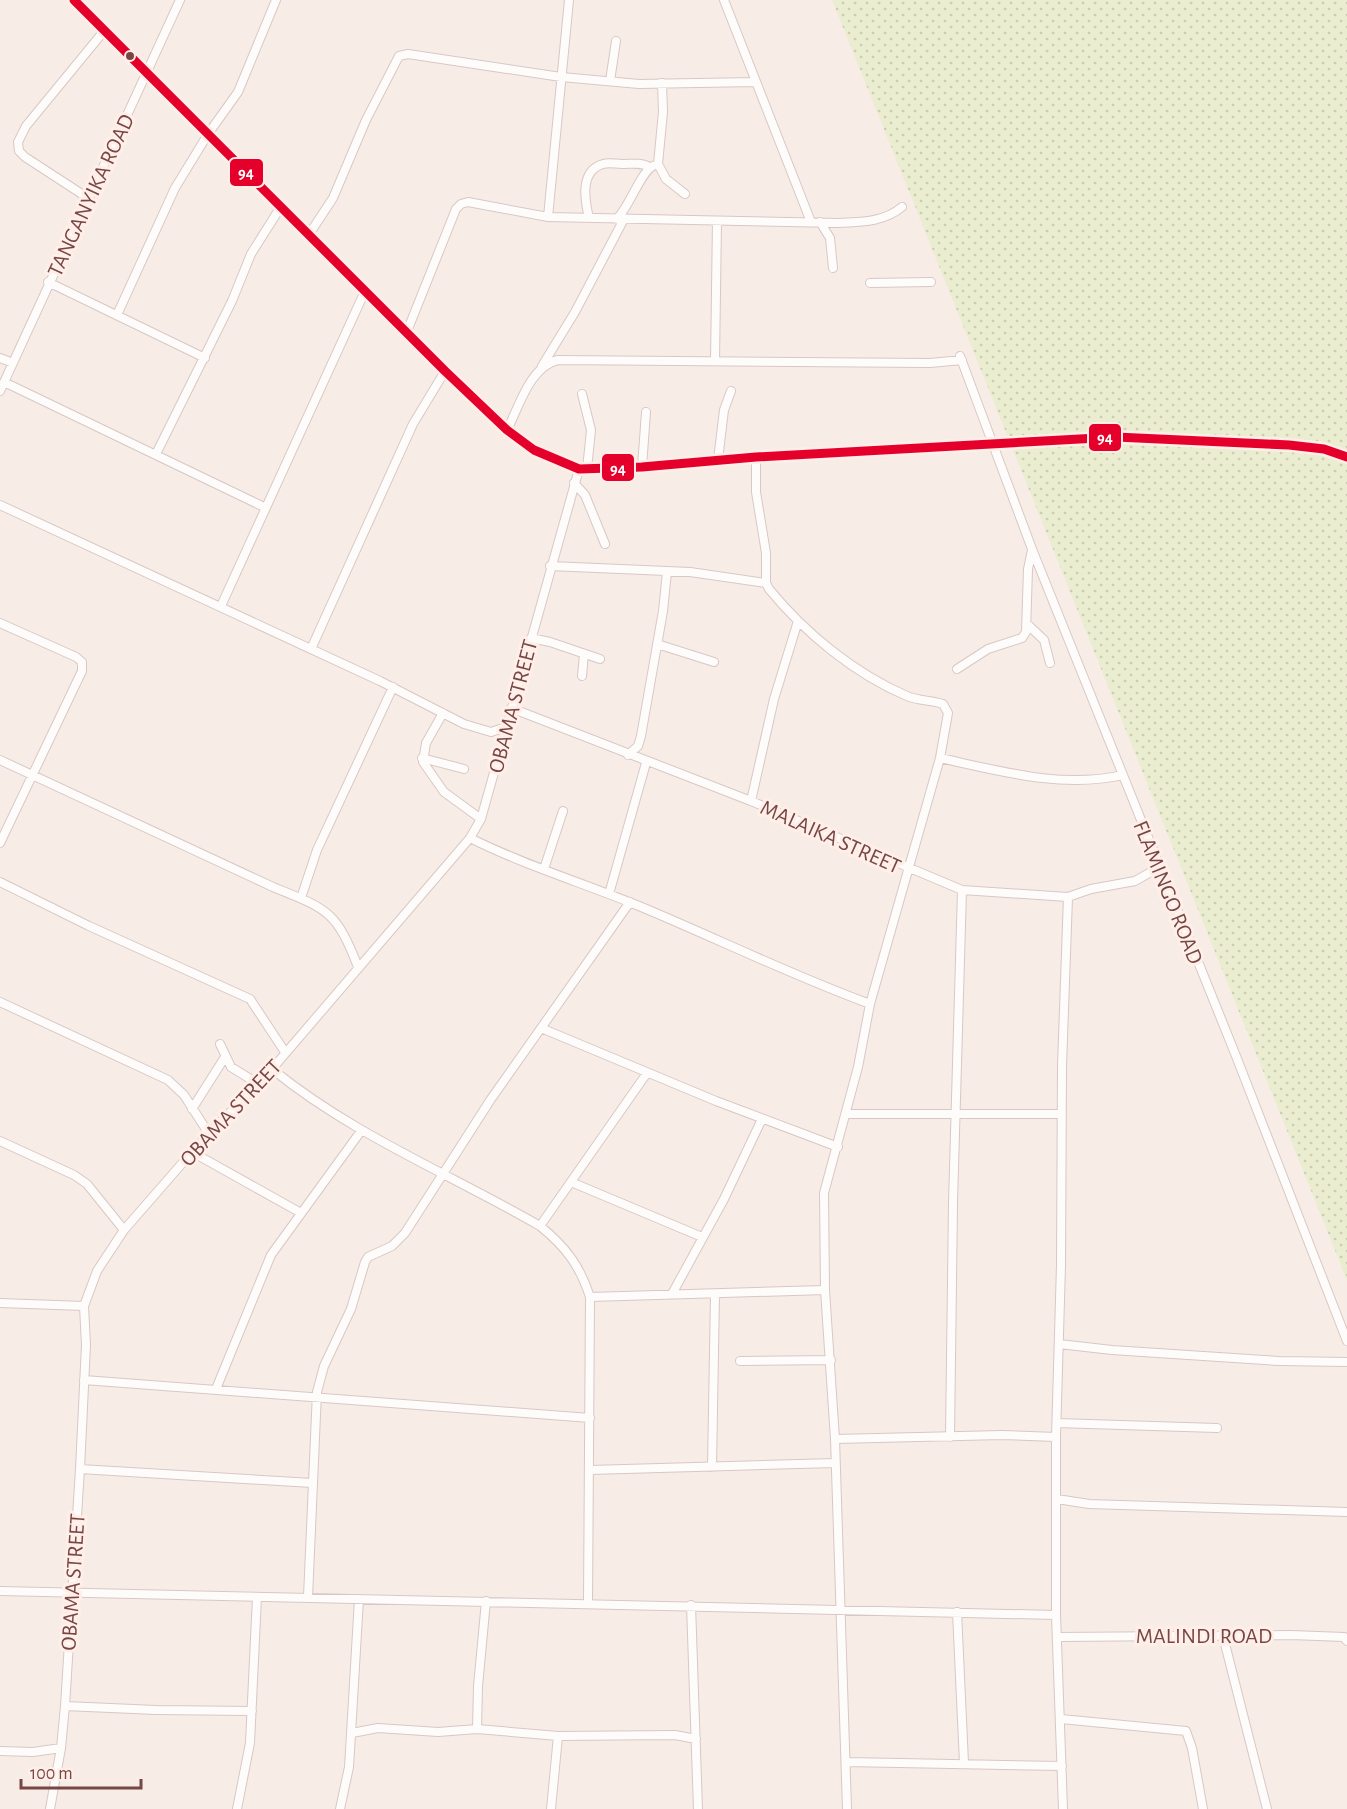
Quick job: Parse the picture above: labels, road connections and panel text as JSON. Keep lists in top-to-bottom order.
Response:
{
  "streets": {
    "street": [
      "TANGANYIKA ROAD",
      "OBAMA STREET",
      "MALAIKA STREET",
      "FLAMINGO ROAD",
      "MALINDI ROAD"
    ]
  },
  "crossings": [
    ["OBAMA STREET", "MALAIKA STREET"],
    ["MALAIKA STREET", "FLAMINGO ROAD"]
  ],
  "lines": ["transit line 94"],
  "scale_bar": "100 m"
}
